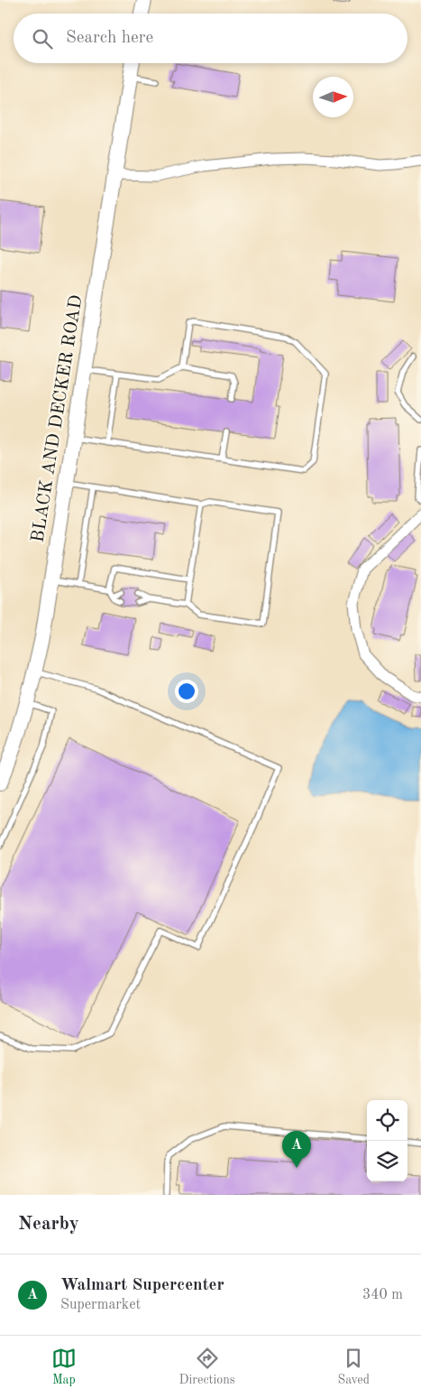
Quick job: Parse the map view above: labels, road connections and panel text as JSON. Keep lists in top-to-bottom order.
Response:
{
  "streets": {
    "main road": ["BLACK AND DECKER ROAD"]
  },
  "north": "right",
  "page": {
    "search": "Search here",
    "pins": "A",
    "heading": "Nearby",
    "list": [
      {
        "mark": "A",
        "name": "Walmart Supercenter",
        "note": "Supermarket",
        "value": "340 m"
      }
    ],
    "nav": ["Map", "Directions", "Saved"]
  }
}
